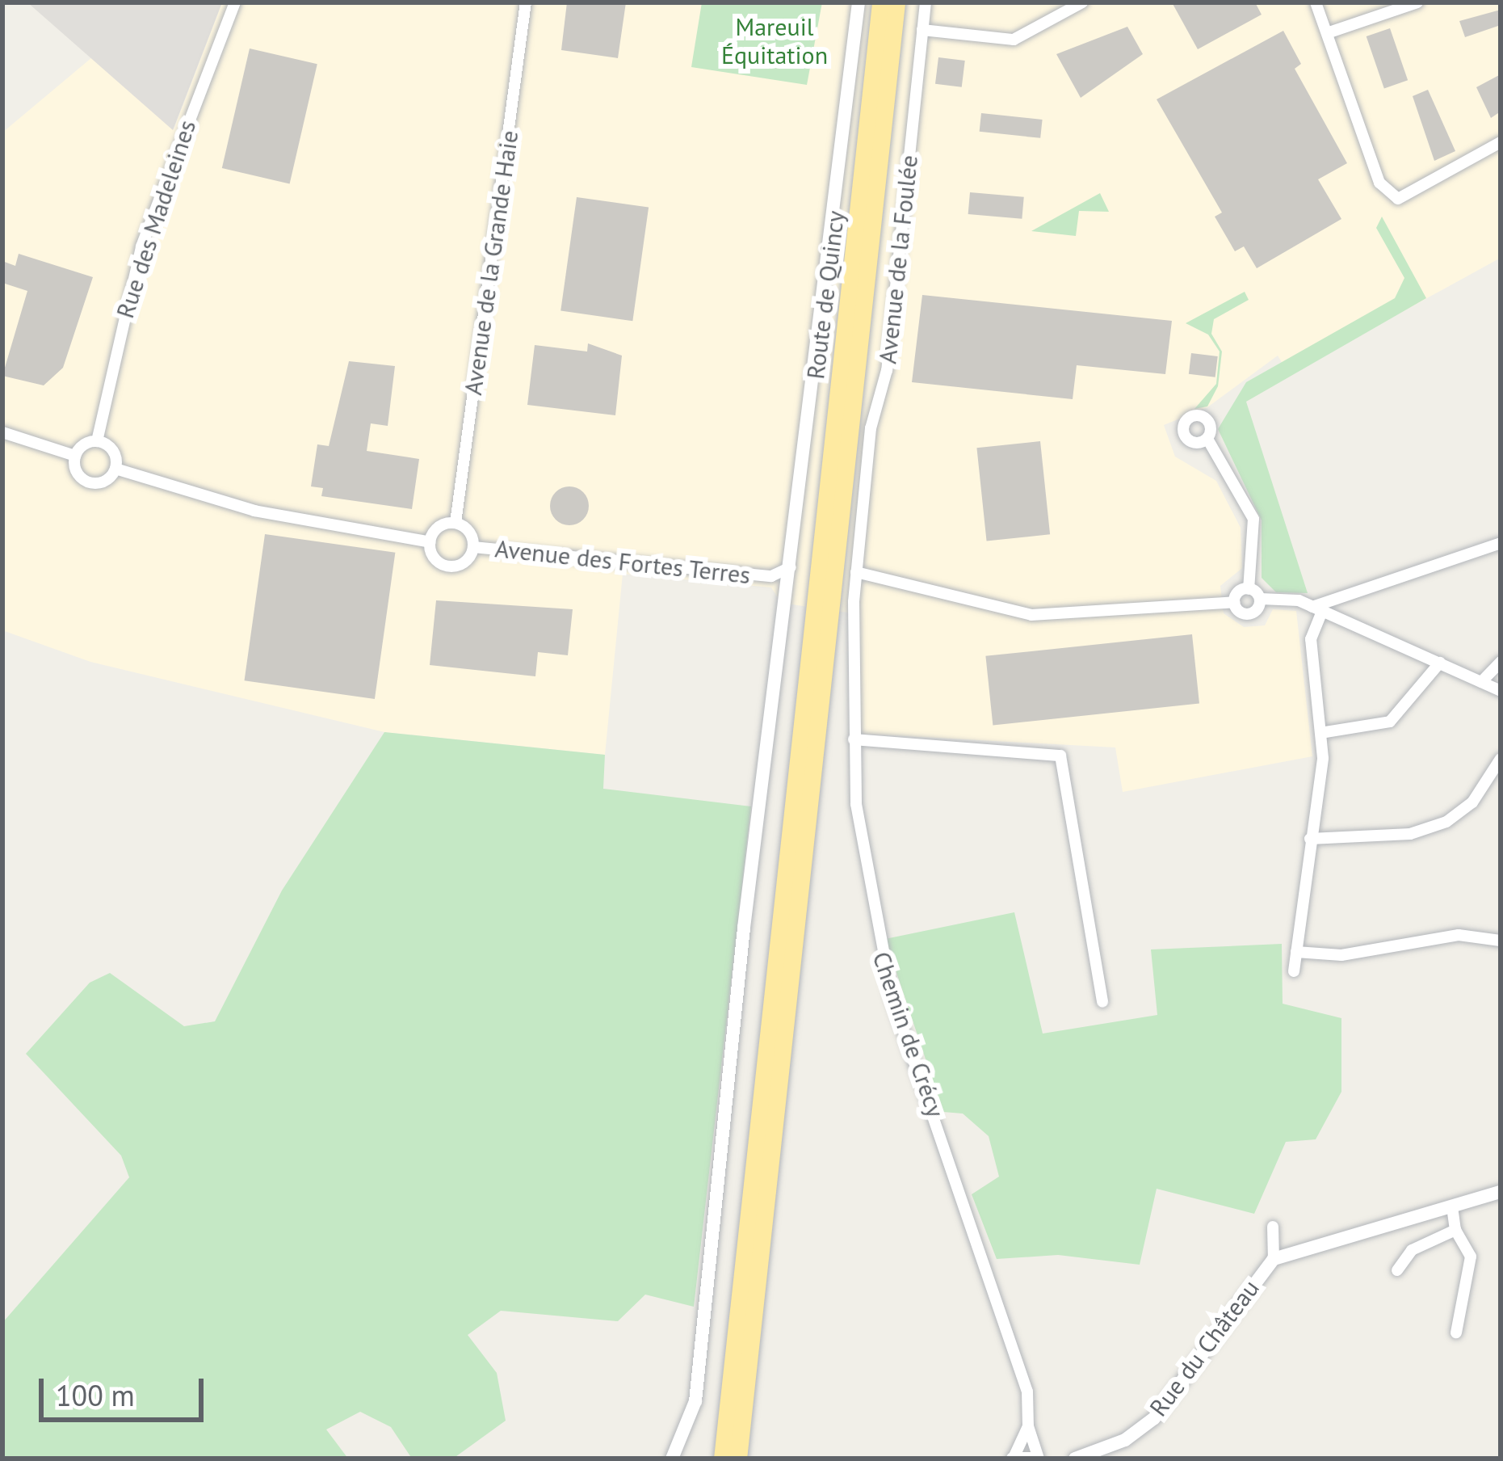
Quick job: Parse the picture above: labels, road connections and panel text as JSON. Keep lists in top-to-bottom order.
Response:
{
  "streets": {
    "street": [
      "Rue des Madeleines",
      "Avenue de la Foulée",
      "Avenue de la Grande Haie",
      "Route de Quincy",
      "Avenue des Fortes Terres",
      "Chemin de Crécy",
      "Rue du Château"
    ]
  },
  "crossings": [
    ["Avenue de la Foulée", "Chemin de Crécy"],
    ["Avenue de la Grande Haie", "Avenue des Fortes Terres"],
    ["Route de Quincy", "Avenue des Fortes Terres"]
  ],
  "parks": ["Mareuil Équitation"],
  "scale_bar": "100 m"
}
